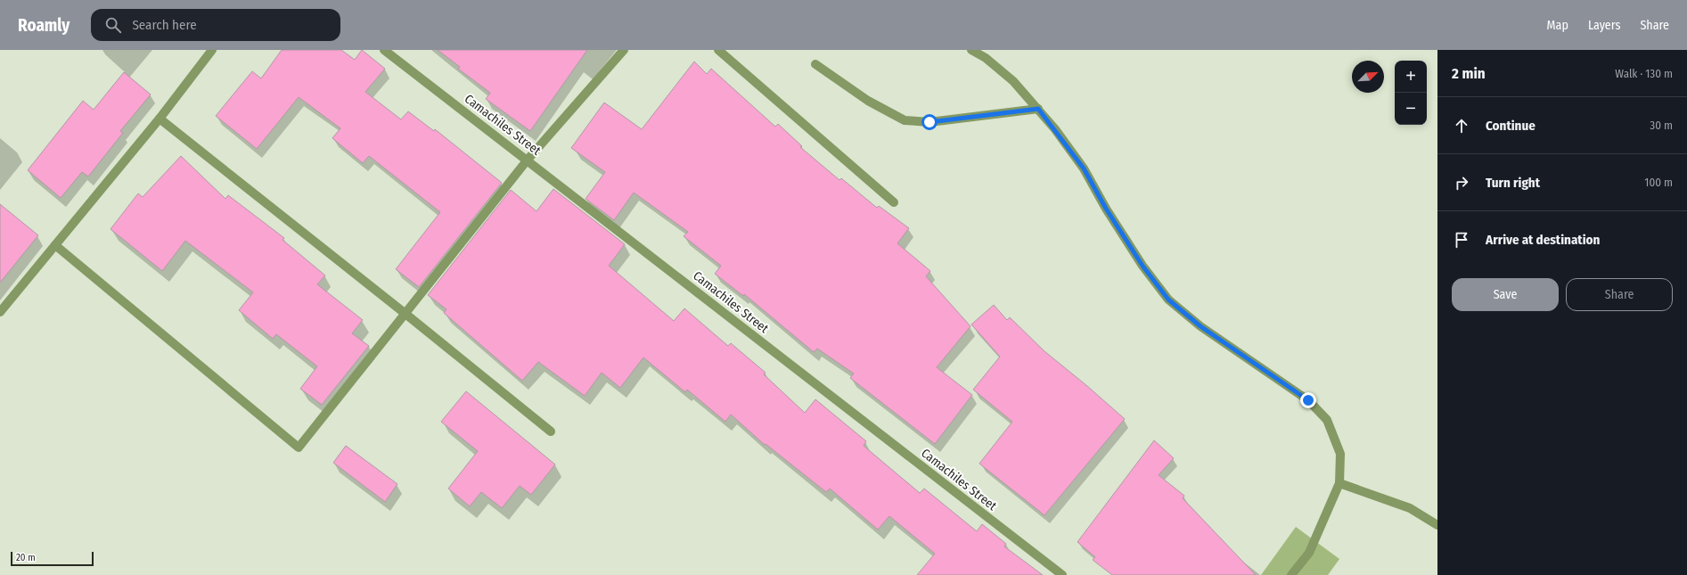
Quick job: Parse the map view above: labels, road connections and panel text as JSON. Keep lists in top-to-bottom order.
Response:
{
  "streets": {
    "street": ["Camachiles Street"]
  },
  "scale_bar": "20 m",
  "north": "top right",
  "page": {
    "header": "Roamly",
    "search": "Search here",
    "nav": ["Map", "Layers", "Share"],
    "heading": ["2 min", "Walk · 130 m"],
    "map_buttons": ["+", "−"],
    "list": [
      ["Continue", "30 m"],
      ["Turn right", "100 m"],
      "Arrive at destination"
    ],
    "buttons": ["Save", "Share"],
    "scale": "20 m"
  }
}
